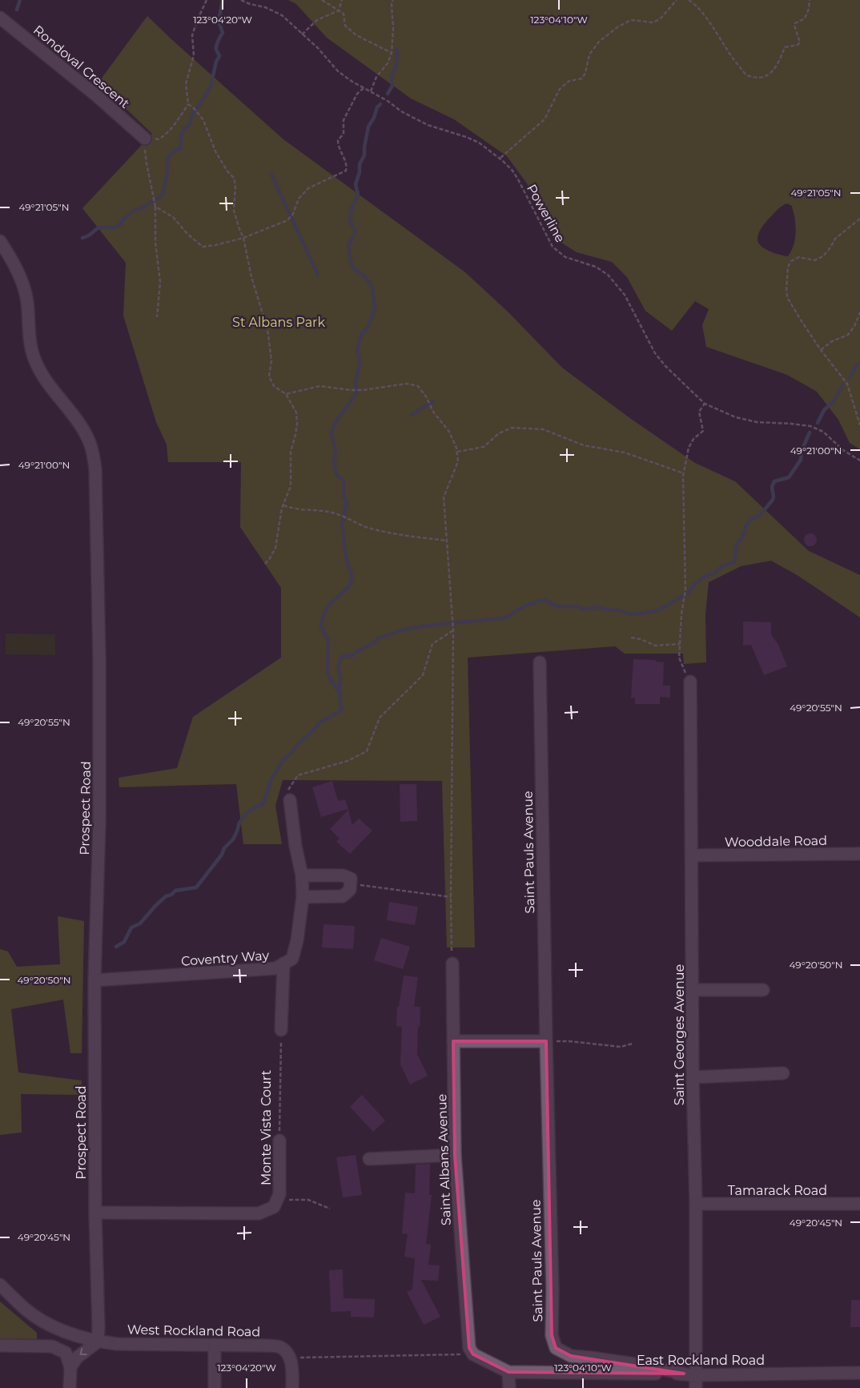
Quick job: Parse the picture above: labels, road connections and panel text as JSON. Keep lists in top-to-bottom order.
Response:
{
  "streets": {
    "street": [
      "Rondoval Crescent",
      "Prospect Road",
      "Wooddale Road",
      "Saint Pauls Avenue",
      "Coventry Way",
      "Saint Georges Avenue",
      "Monte Vista Court",
      "Saint Albans Avenue",
      "Tamarack Road",
      "West Rockland Road",
      "East Rockland Road"
    ],
    "path": ["Powerline"]
  },
  "crossings": [
    ["Prospect Road", "Coventry Way"],
    ["Prospect Road", "Monte Vista Court"],
    ["Prospect Road", "West Rockland Road"],
    ["Wooddale Road", "Saint Georges Avenue"],
    ["Saint Pauls Avenue", "Saint Georges Avenue"],
    ["Saint Pauls Avenue", "East Rockland Road"],
    ["Saint Georges Avenue", "Tamarack Road"],
    ["Saint Georges Avenue", "East Rockland Road"],
    ["Saint Albans Avenue", "East Rockland Road"]
  ],
  "parks": ["St Albans Park"],
  "coordinates": [
    "123°04'20\"W",
    "123°04'10\"W",
    "49°21'05\"N",
    "49°21'00\"N",
    "49°20'55\"N",
    "49°20'50\"N",
    "49°20'45\"N"
  ]
}
